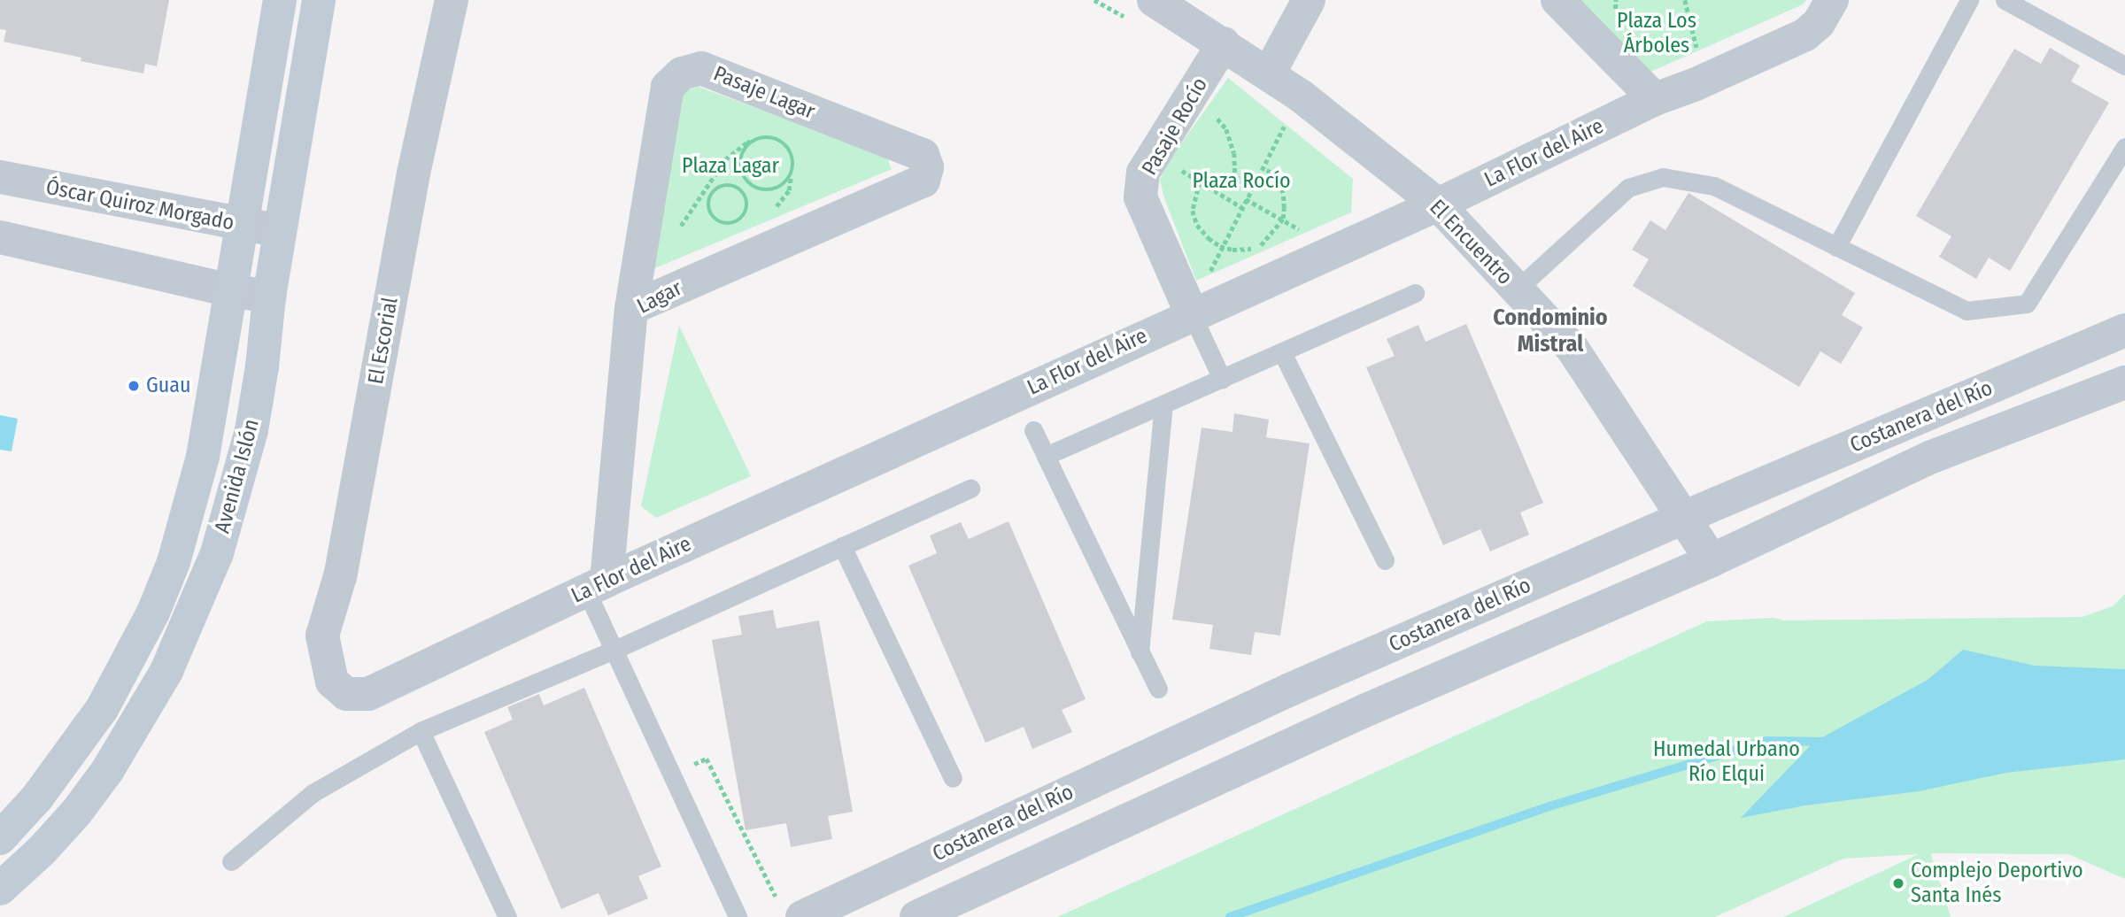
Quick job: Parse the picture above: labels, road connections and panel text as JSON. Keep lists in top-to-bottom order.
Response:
{
  "streets": {
    "main road": ["Avenida Islón"],
    "street": [
      "Pasaje Lagar",
      "Pasaje Rocío",
      "La Flor del Aire",
      "Óscar Quiroz Morgado",
      "El Encuentro",
      "Lagar",
      "El Escorial",
      "Costanera del Río"
    ]
  },
  "crossings": [
    ["Pasaje Lagar", "Lagar"],
    ["Pasaje Rocío", "La Flor del Aire"],
    ["Pasaje Rocío", "El Encuentro"],
    ["La Flor del Aire", "El Encuentro"],
    ["La Flor del Aire", "Lagar"],
    ["La Flor del Aire", "El Escorial"],
    ["Óscar Quiroz Morgado", "Avenida Islón"],
    ["El Encuentro", "Costanera del Río"]
  ],
  "districts": ["Condominio Mistral"],
  "parks": [
    "Plaza Los Árboles",
    "Plaza Lagar",
    "Plaza Rocío",
    "Humedal Urbano Río Elqui"
  ],
  "places": ["Guau", "Complejo Deportivo Santa Inés"]
}
